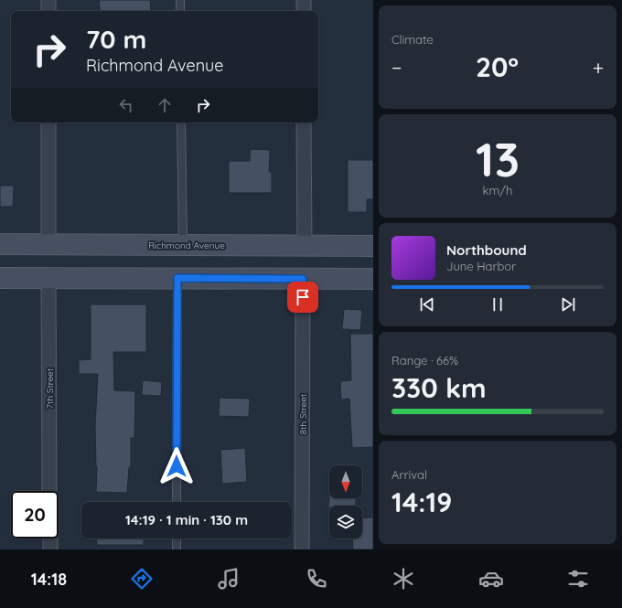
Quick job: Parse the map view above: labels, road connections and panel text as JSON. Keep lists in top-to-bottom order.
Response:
{
  "streets": {
    "main road": ["Richmond Avenue"],
    "street": ["7th Street", "8th Street"]
  },
  "north": "bottom",
  "page": {
    "tile": [
      "Climate",
      ["13", "km/h"],
      ["Range · 66%", "330 km"],
      ["Arrival", "14:19"]
    ],
    "turn": ["70 m", "Richmond Avenue"],
    "heat": ["−", "20°", "+"],
    "song": ["Northbound", "June Harbor"],
    "limit": "20",
    "trip": "14:19 · 1 min · 130 m",
    "tabs": "14:18"
  }
}
